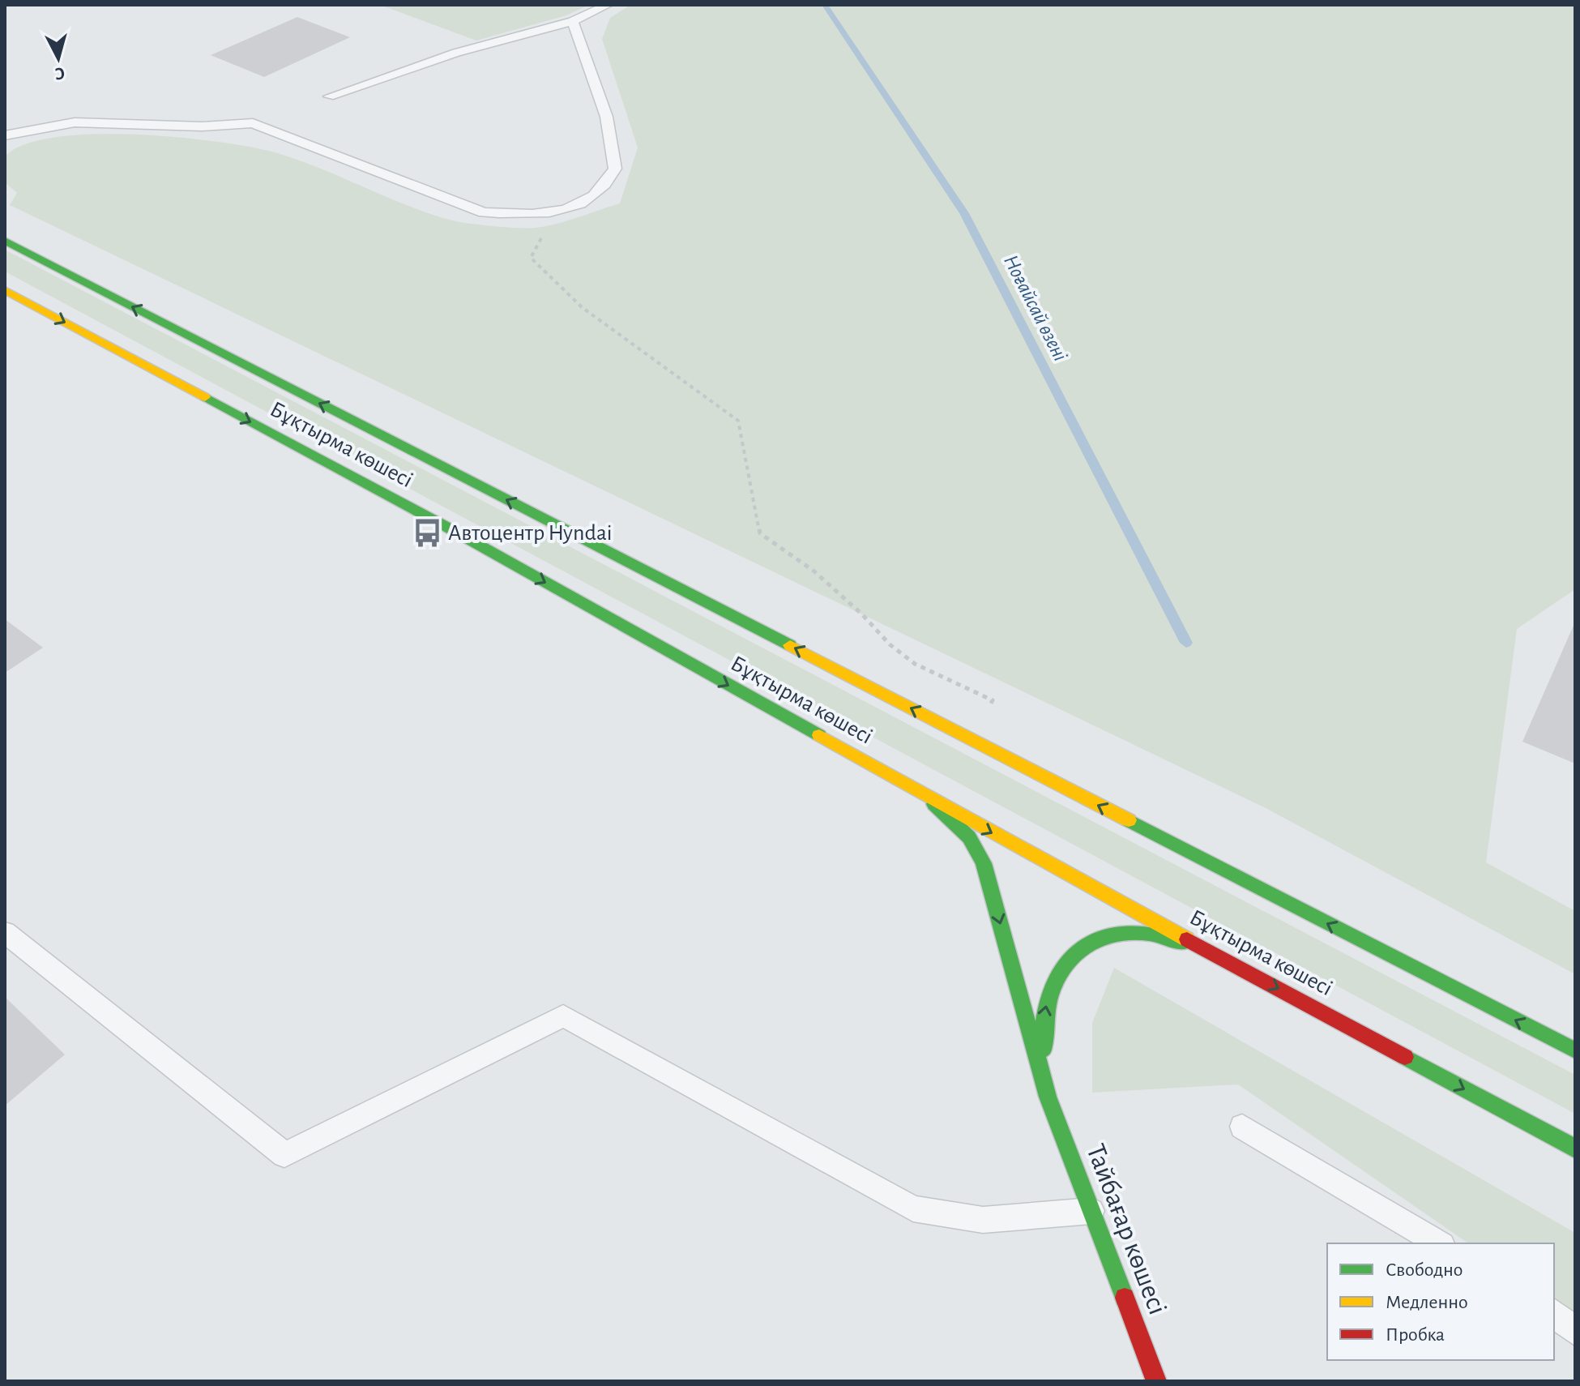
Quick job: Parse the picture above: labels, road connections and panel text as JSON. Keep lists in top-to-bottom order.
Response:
{
  "streets": {
    "main road": ["Бұқтырма көшесі", "Тайбағар көшесі"]
  },
  "water": ["Ноғайсай өзені"],
  "places": {
    "bus stop": ["Автоцентр Hyndai"]
  },
  "legend": ["Свободно", "Медленно", "Пробка"],
  "north": "bottom"
}
